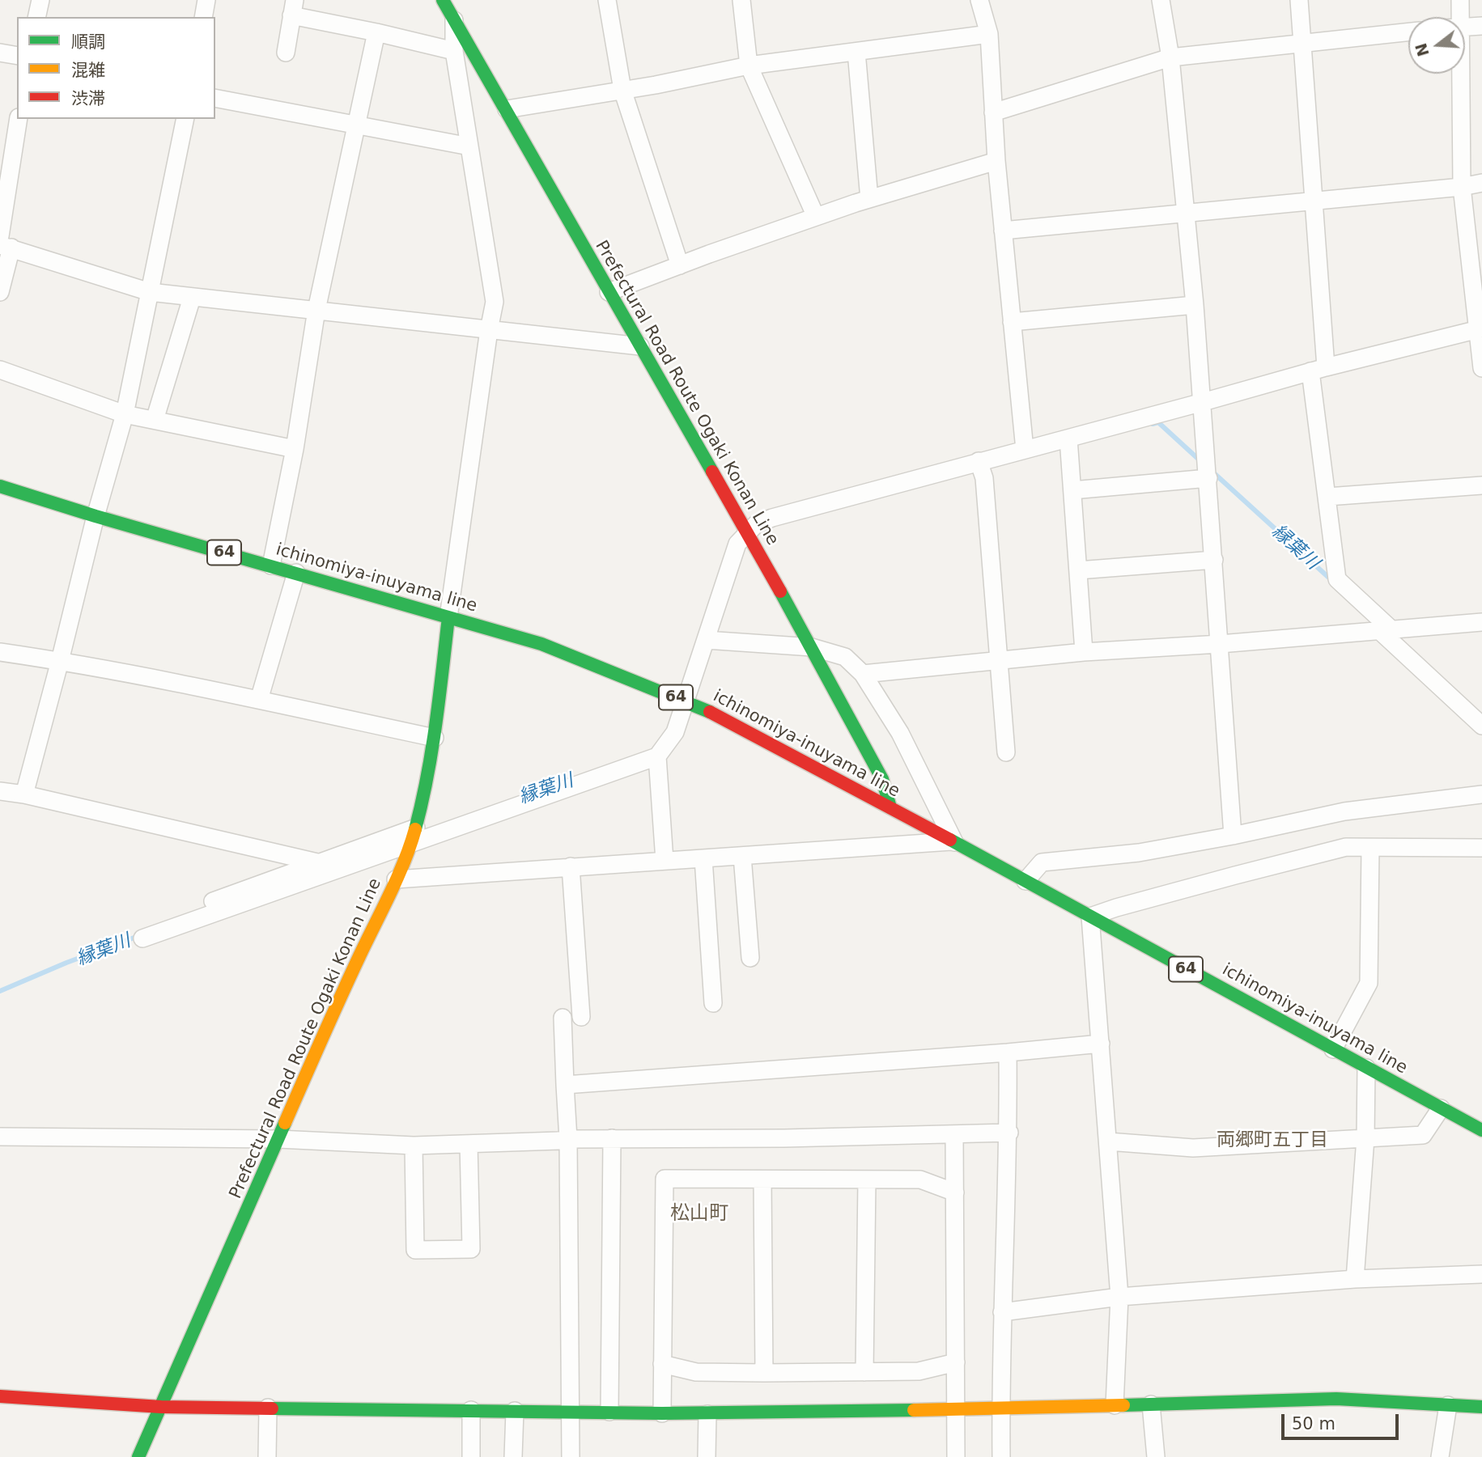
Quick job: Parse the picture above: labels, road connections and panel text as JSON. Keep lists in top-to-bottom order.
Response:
{
  "streets": {
    "main road": ["Prefectural Road Route Ogaki Konan Line", "64", "ichinomiya-inuyama line"]
  },
  "crossings": [
    ["Prefectural Road Route Ogaki Konan Line", "ichinomiya-inuyama line"]
  ],
  "districts": ["両郷町五丁目", "松山町"],
  "water": ["縁葉川"],
  "legend": ["順調", "混雑", "渋滞"],
  "scale_bar": "50 m",
  "north": "left"
}
